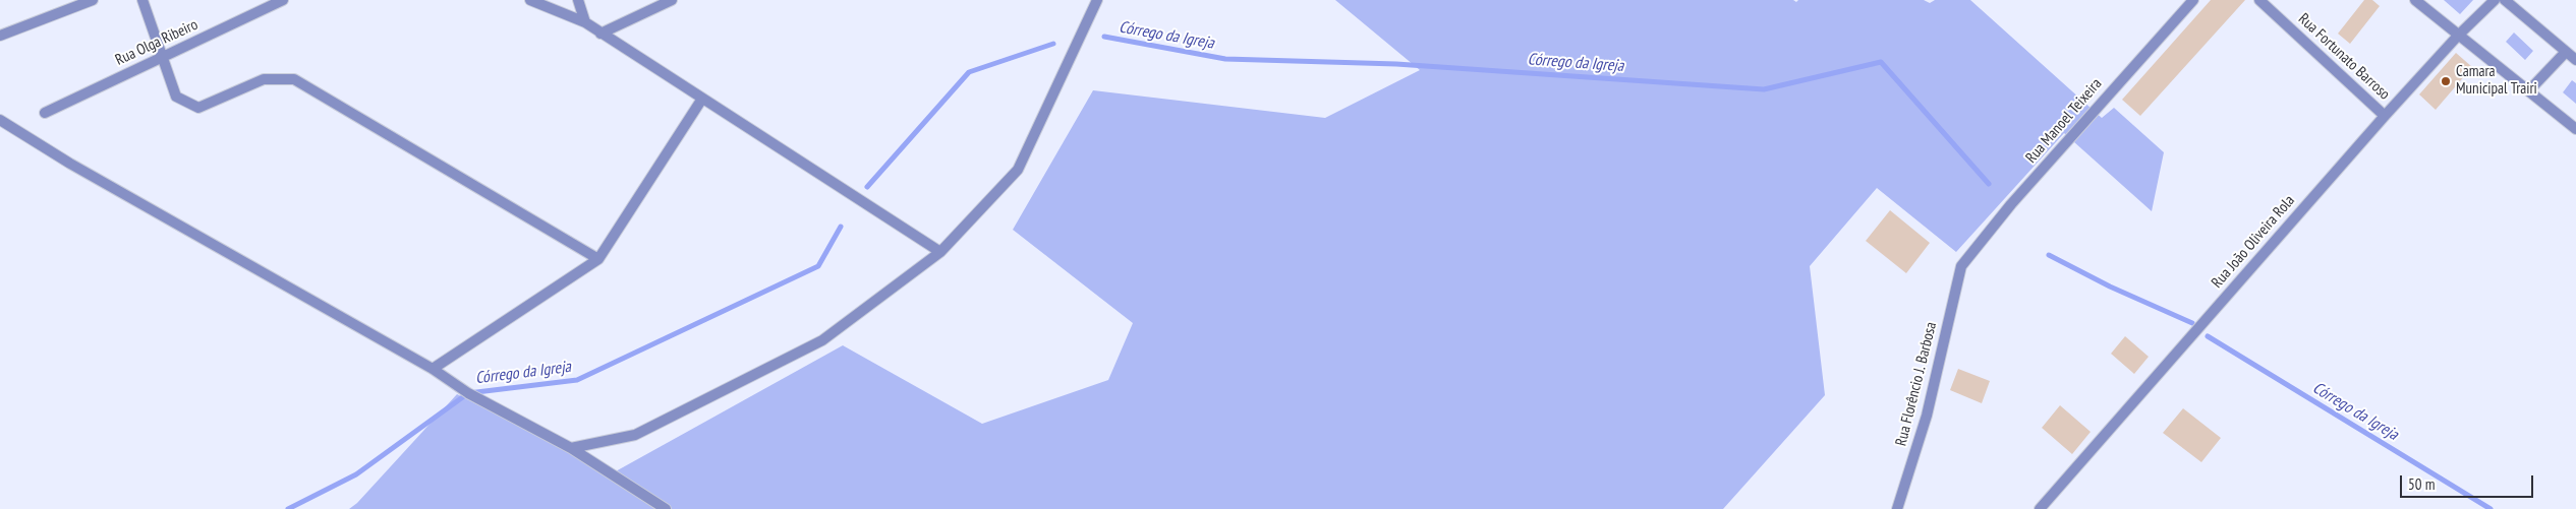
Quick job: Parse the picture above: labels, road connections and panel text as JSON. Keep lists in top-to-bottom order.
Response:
{
  "streets": {
    "street": [
      "Rua Olga Ribeiro",
      "Rua Fortunato Barroso",
      "Rua Manoel Teixeira",
      "Rua João Oliveira Rola",
      "Rua Florêncio J. Barbosa"
    ]
  },
  "crossings": [
    ["Rua Fortunato Barroso", "Rua João Oliveira Rola"],
    ["Rua Manoel Teixeira", "Rua Florêncio J. Barbosa"]
  ],
  "water": ["Córrego da Igreja"],
  "places": ["Camara Municipal Trairi"],
  "scale_bar": "50 m"
}
